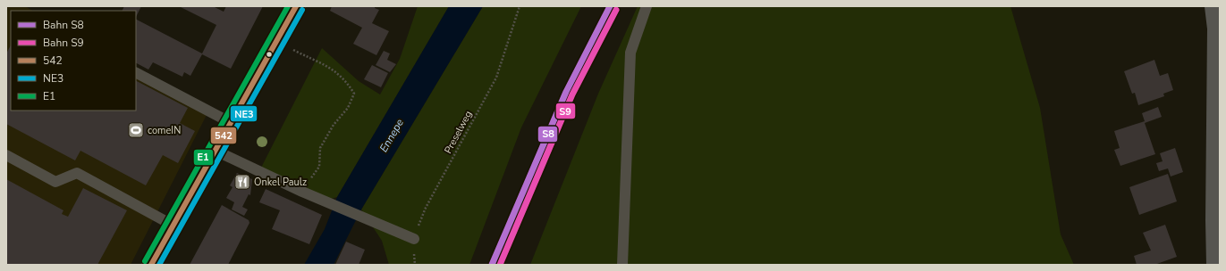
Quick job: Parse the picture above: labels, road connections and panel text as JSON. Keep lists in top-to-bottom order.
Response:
{
  "streets": {
    "path": ["Preselweg"]
  },
  "water": ["Ennepe"],
  "places": {
    "sports": ["comeIN"],
    "restaurant": ["Onkel Paulz"]
  },
  "lines": [
    "rail line S8",
    "transit line 542",
    "transit line E1",
    "rail line S9",
    "transit line NE3"
  ],
  "legend": [
    "Bahn S8",
    "Bahn S9",
    "542",
    "NE3",
    "E1"
  ]
}
